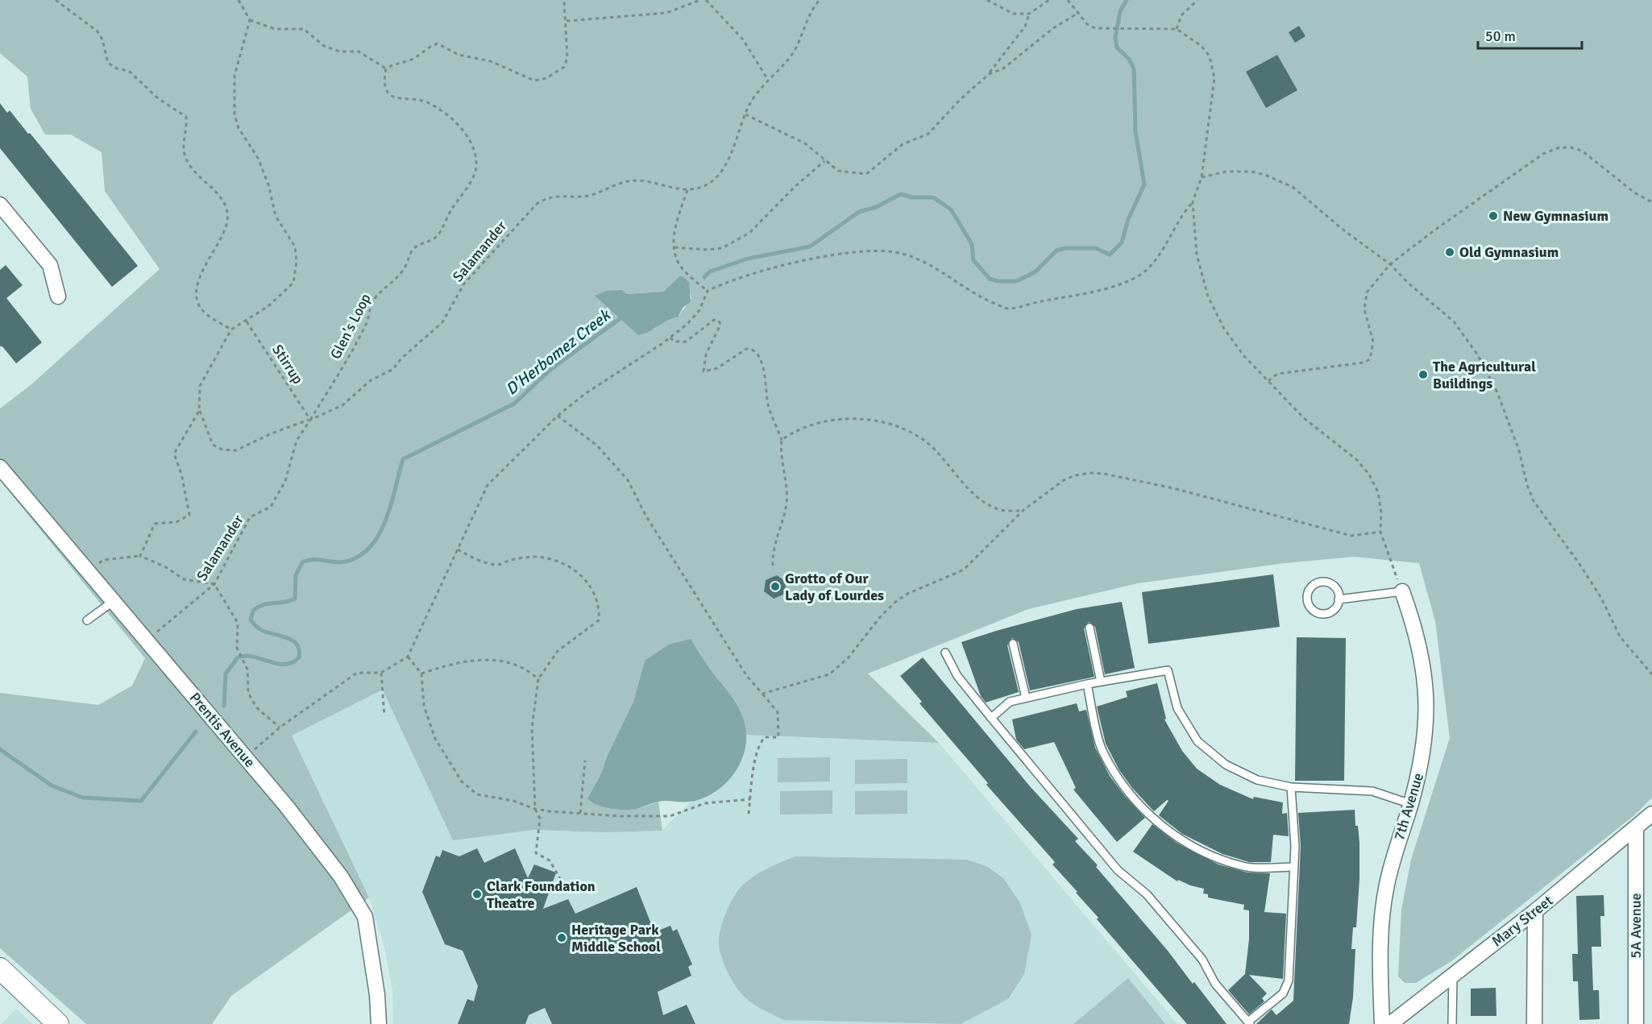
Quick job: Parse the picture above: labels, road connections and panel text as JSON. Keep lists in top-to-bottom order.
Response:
{
  "streets": {
    "street": [
      "Prentis Avenue",
      "7th Avenue",
      "Mary Street",
      "5A Avenue"
    ],
    "path": ["Salamander", "Glen's Loop", "Stirrup"]
  },
  "crossings": [
    ["Salamander", "Glen's Loop"],
    ["Salamander", "Stirrup"],
    ["Salamander", "Prentis Avenue"],
    ["Glen's Loop", "Stirrup"],
    ["Mary Street", "5A Avenue"]
  ],
  "water": ["D'Herbomez Creek"],
  "places": [
    "New Gymnasium",
    "Old Gymnasium",
    "The Agricultural Buildings",
    "Grotto of Our Lady of Lourdes",
    "Clark Foundation Theatre",
    "Heritage Park Middle School"
  ],
  "scale_bar": "50 m"
}
